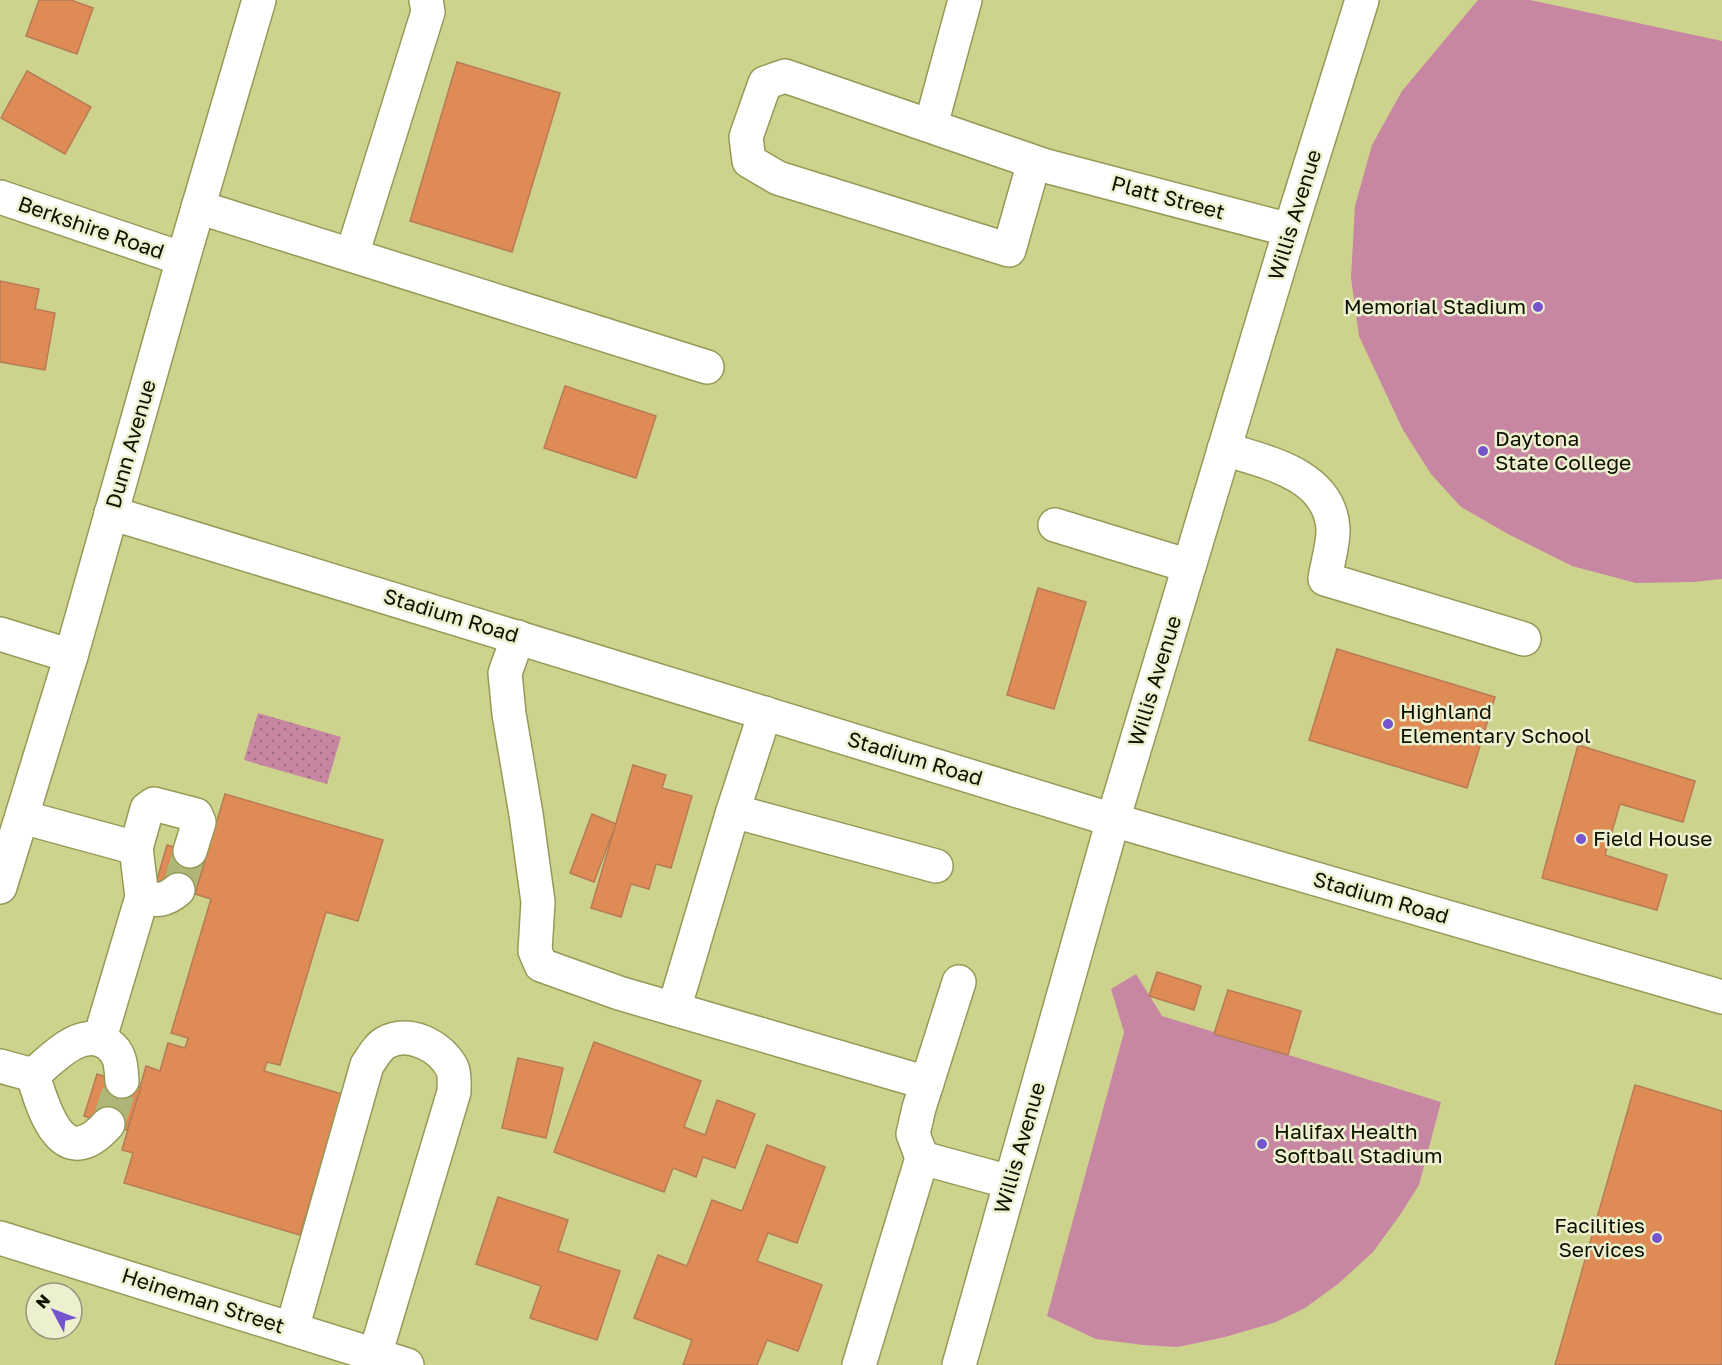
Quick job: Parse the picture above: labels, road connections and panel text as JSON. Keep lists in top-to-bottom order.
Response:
{
  "streets": {
    "street": [
      "Platt Street",
      "Willis Avenue",
      "Berkshire Road",
      "Dunn Avenue",
      "Stadium Road",
      "Heineman Street"
    ]
  },
  "crossings": [
    ["Platt Street", "Willis Avenue"],
    ["Willis Avenue", "Stadium Road"],
    ["Berkshire Road", "Dunn Avenue"],
    ["Dunn Avenue", "Stadium Road"]
  ],
  "places": [
    "Memorial Stadium",
    "Daytona State College",
    "Highland Elementary School",
    "Field House",
    "Halifax Health Softball Stadium",
    "Facilities Services"
  ],
  "north": "top left"
}
